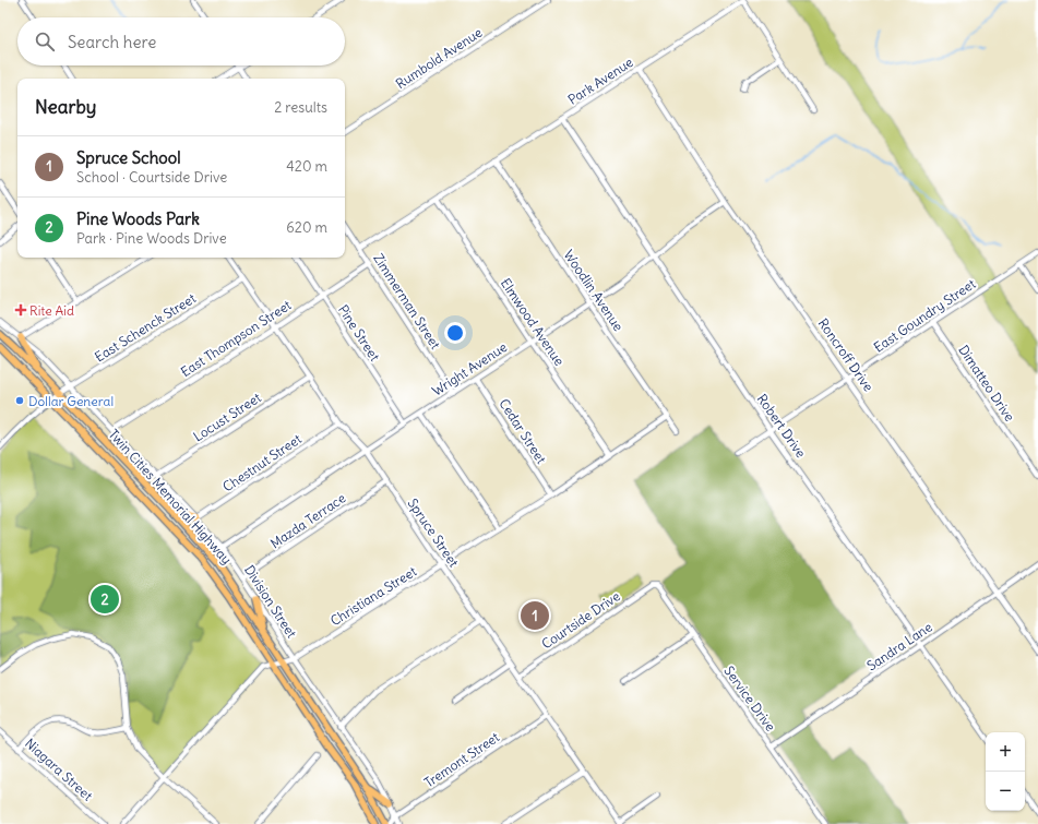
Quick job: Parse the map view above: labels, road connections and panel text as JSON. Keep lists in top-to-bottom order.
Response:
{
  "streets": {
    "main road": ["Twin Cities Memorial Highway"],
    "street": [
      "Rumbold Avenue",
      "Park Avenue",
      "Woodlin Avenue",
      "Zimmerman Street",
      "East Goundry Street",
      "Elmwood Avenue",
      "East Schenck Street",
      "Pine Street",
      "East Thompson Street",
      "Roncroff Drive",
      "Wright Avenue",
      "Dimatteo Drive",
      "Locust Street",
      "Robert Drive",
      "Cedar Street",
      "Chestnut Street",
      "Mazda Terrace",
      "Spruce Street",
      "Christiana Street",
      "Division Street",
      "Courtside Drive",
      "Sandra Lane",
      "Service Drive",
      "Tremont Street",
      "Niagara Street"
    ]
  },
  "crossings": [
    ["Park Avenue", "Woodlin Avenue"],
    ["Park Avenue", "Zimmerman Street"],
    ["Park Avenue", "Elmwood Avenue"],
    ["Park Avenue", "Roncroff Drive"],
    ["Park Avenue", "Robert Drive"],
    ["Woodlin Avenue", "Wright Avenue"],
    ["Woodlin Avenue", "Christiana Street"],
    ["Zimmerman Street", "East Thompson Street"],
    ["Zimmerman Street", "Wright Avenue"],
    ["East Goundry Street", "Roncroff Drive"],
    ["East Goundry Street", "Dimatteo Drive"],
    ["East Goundry Street", "Robert Drive"],
    ["Elmwood Avenue", "Wright Avenue"],
    ["Elmwood Avenue", "Christiana Street"],
    ["East Schenck Street", "Twin Cities Memorial Highway"],
    ["East Schenck Street", "Spruce Street"],
    ["East Schenck Street", "Division Street"],
    ["Pine Street", "East Thompson Street"],
    ["Pine Street", "Wright Avenue"],
    ["East Thompson Street", "Spruce Street"],
    ["East Thompson Street", "Division Street"],
    ["Roncroff Drive", "Wright Avenue"],
    ["Roncroff Drive", "Sandra Lane"],
    ["Wright Avenue", "Robert Drive"],
    ["Wright Avenue", "Cedar Street"],
    ["Wright Avenue", "Spruce Street"],
    ["Wright Avenue", "Division Street"],
    ["Locust Street", "Spruce Street"],
    ["Locust Street", "Division Street"],
    ["Robert Drive", "Sandra Lane"],
    ["Cedar Street", "Christiana Street"],
    ["Chestnut Street", "Spruce Street"],
    ["Chestnut Street", "Division Street"],
    ["Twin Cities Memorial Highway", "Christiana Street"],
    ["Mazda Terrace", "Spruce Street"],
    ["Mazda Terrace", "Division Street"],
    ["Spruce Street", "Christiana Street"],
    ["Spruce Street", "Courtside Drive"],
    ["Spruce Street", "Tremont Street"],
    ["Christiana Street", "Division Street"],
    ["Division Street", "Tremont Street"],
    ["Courtside Drive", "Service Drive"],
    ["Sandra Lane", "Service Drive"]
  ],
  "places": {
    "health": ["Rite Aid"],
    "other": ["Dollar General"]
  },
  "page": {
    "search": "Search here",
    "heading": ["Nearby", "2 results"],
    "list": [
      {
        "mark": "1",
        "name": "Spruce School",
        "note": "School · Courtside Drive",
        "value": "420 m"
      },
      {
        "mark": "2",
        "name": "Pine Woods Park",
        "note": "Park · Pine Woods Drive",
        "value": "620 m"
      }
    ],
    "pins": ["2", "1"],
    "map_buttons": ["+", "−"]
  }
}
